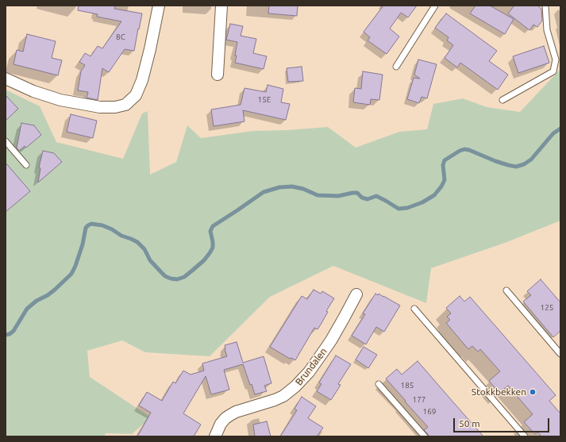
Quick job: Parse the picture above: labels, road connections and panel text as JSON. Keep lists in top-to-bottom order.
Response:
{
  "streets": {
    "street": ["Brundalen"]
  },
  "places": ["Stokkbekken"],
  "house_numbers": [
    "8C",
    "15E",
    "125",
    "185",
    "177",
    "169"
  ],
  "scale_bar": "50 m"
}
